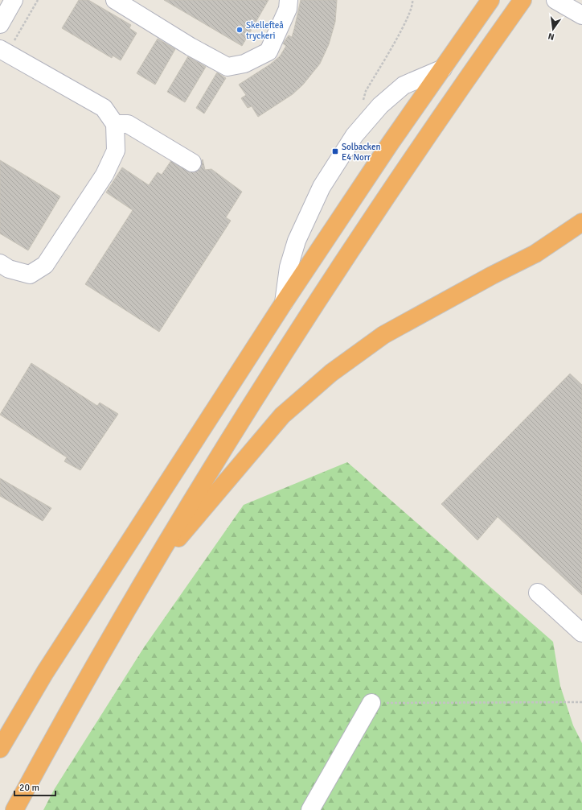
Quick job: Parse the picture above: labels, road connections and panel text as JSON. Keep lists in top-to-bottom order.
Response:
{
  "places": {
    "other": ["Skellefteå tryckeri"],
    "transit": ["Solbacken E4 Norr"]
  },
  "scale_bar": "20 m",
  "north": "bottom"
}
